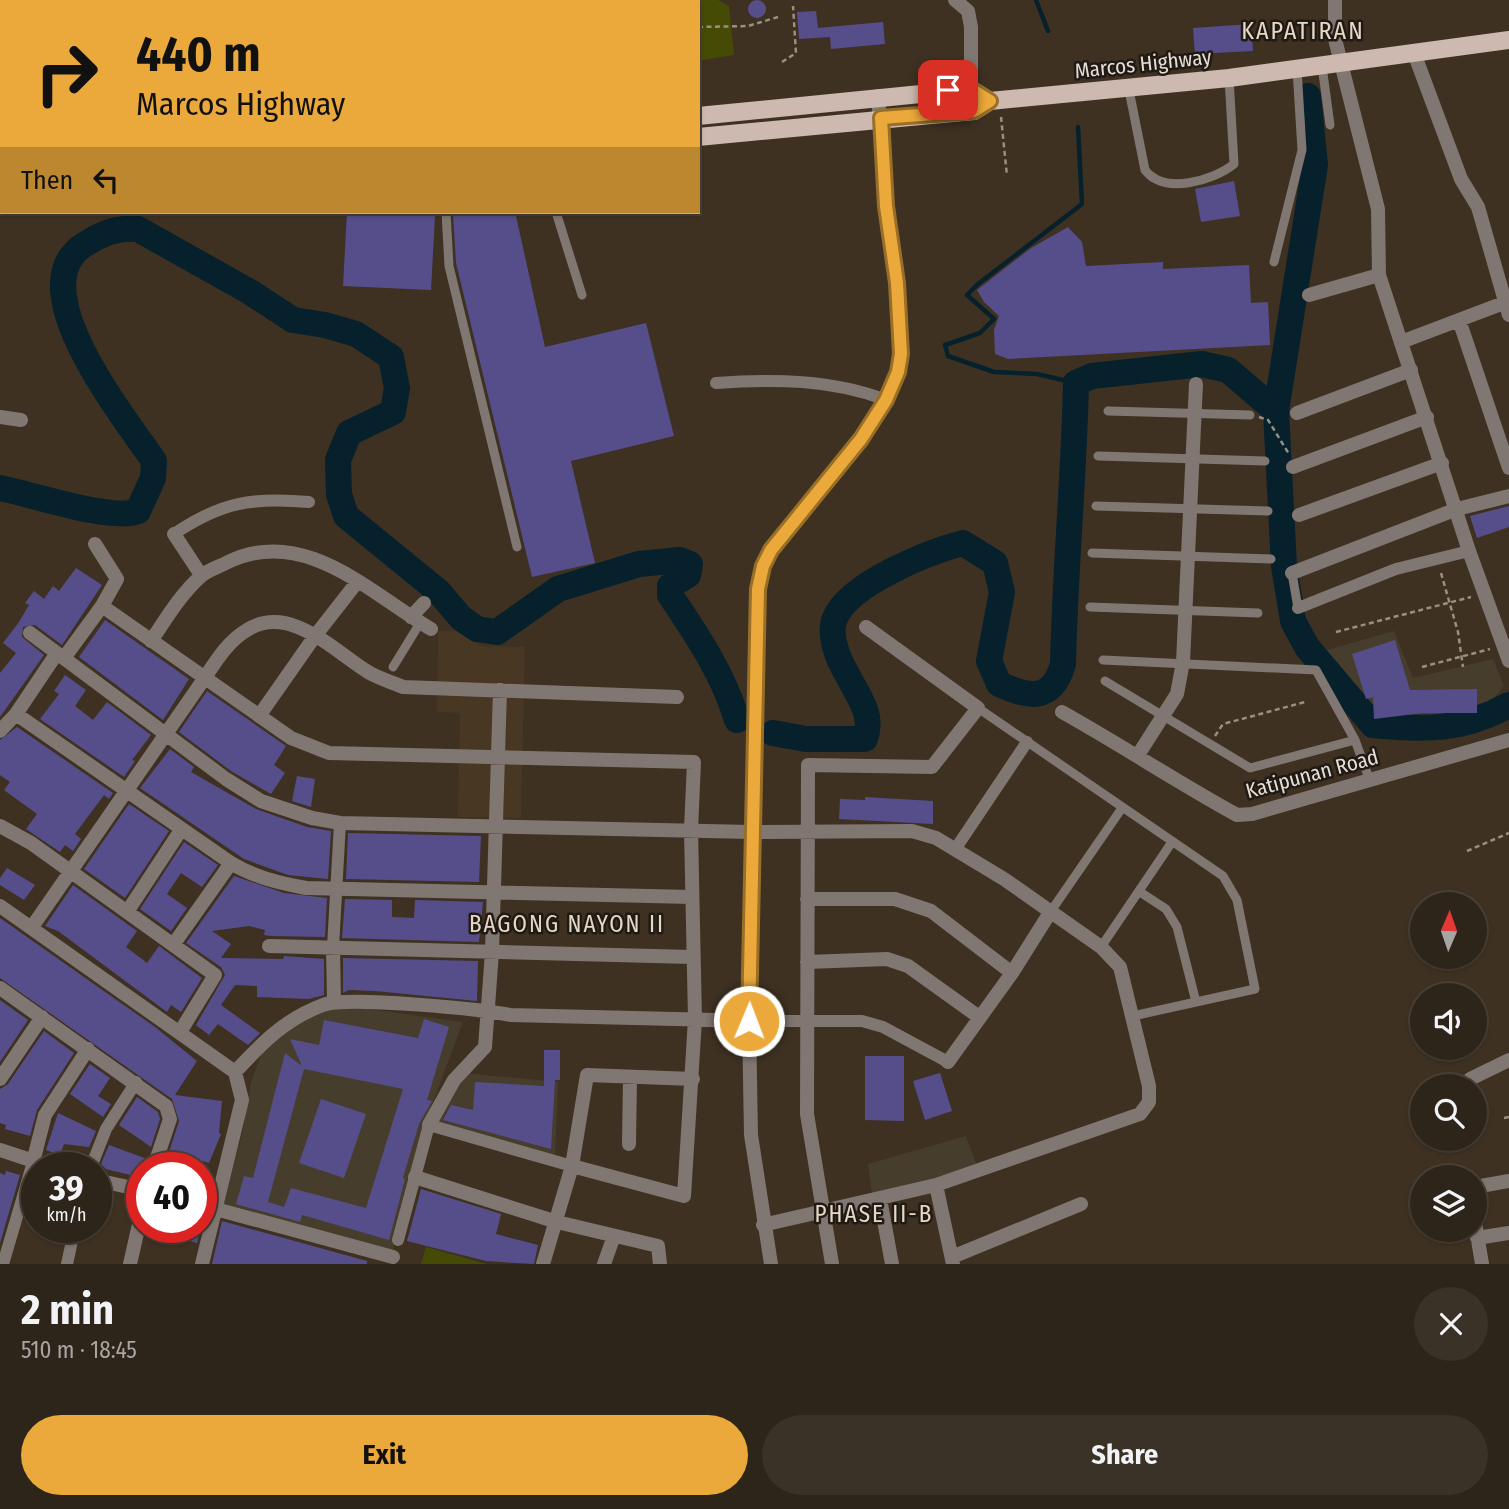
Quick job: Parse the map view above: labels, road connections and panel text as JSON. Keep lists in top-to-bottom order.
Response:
{
  "streets": {
    "main road": ["Marcos Highway"],
    "street": ["Katipunan Road"]
  },
  "districts": ["KAPATIRAN", "BAGONG NAYON II", "PHASE II-B"],
  "north": "top",
  "page": {
    "turn": ["440 m", "Marcos Highway"],
    "then": "Then",
    "speed": "39 km/h",
    "limit": "40",
    "heading": ["2 min", "510 m · 18:45"],
    "buttons": ["Exit", "Share"]
  }
}
